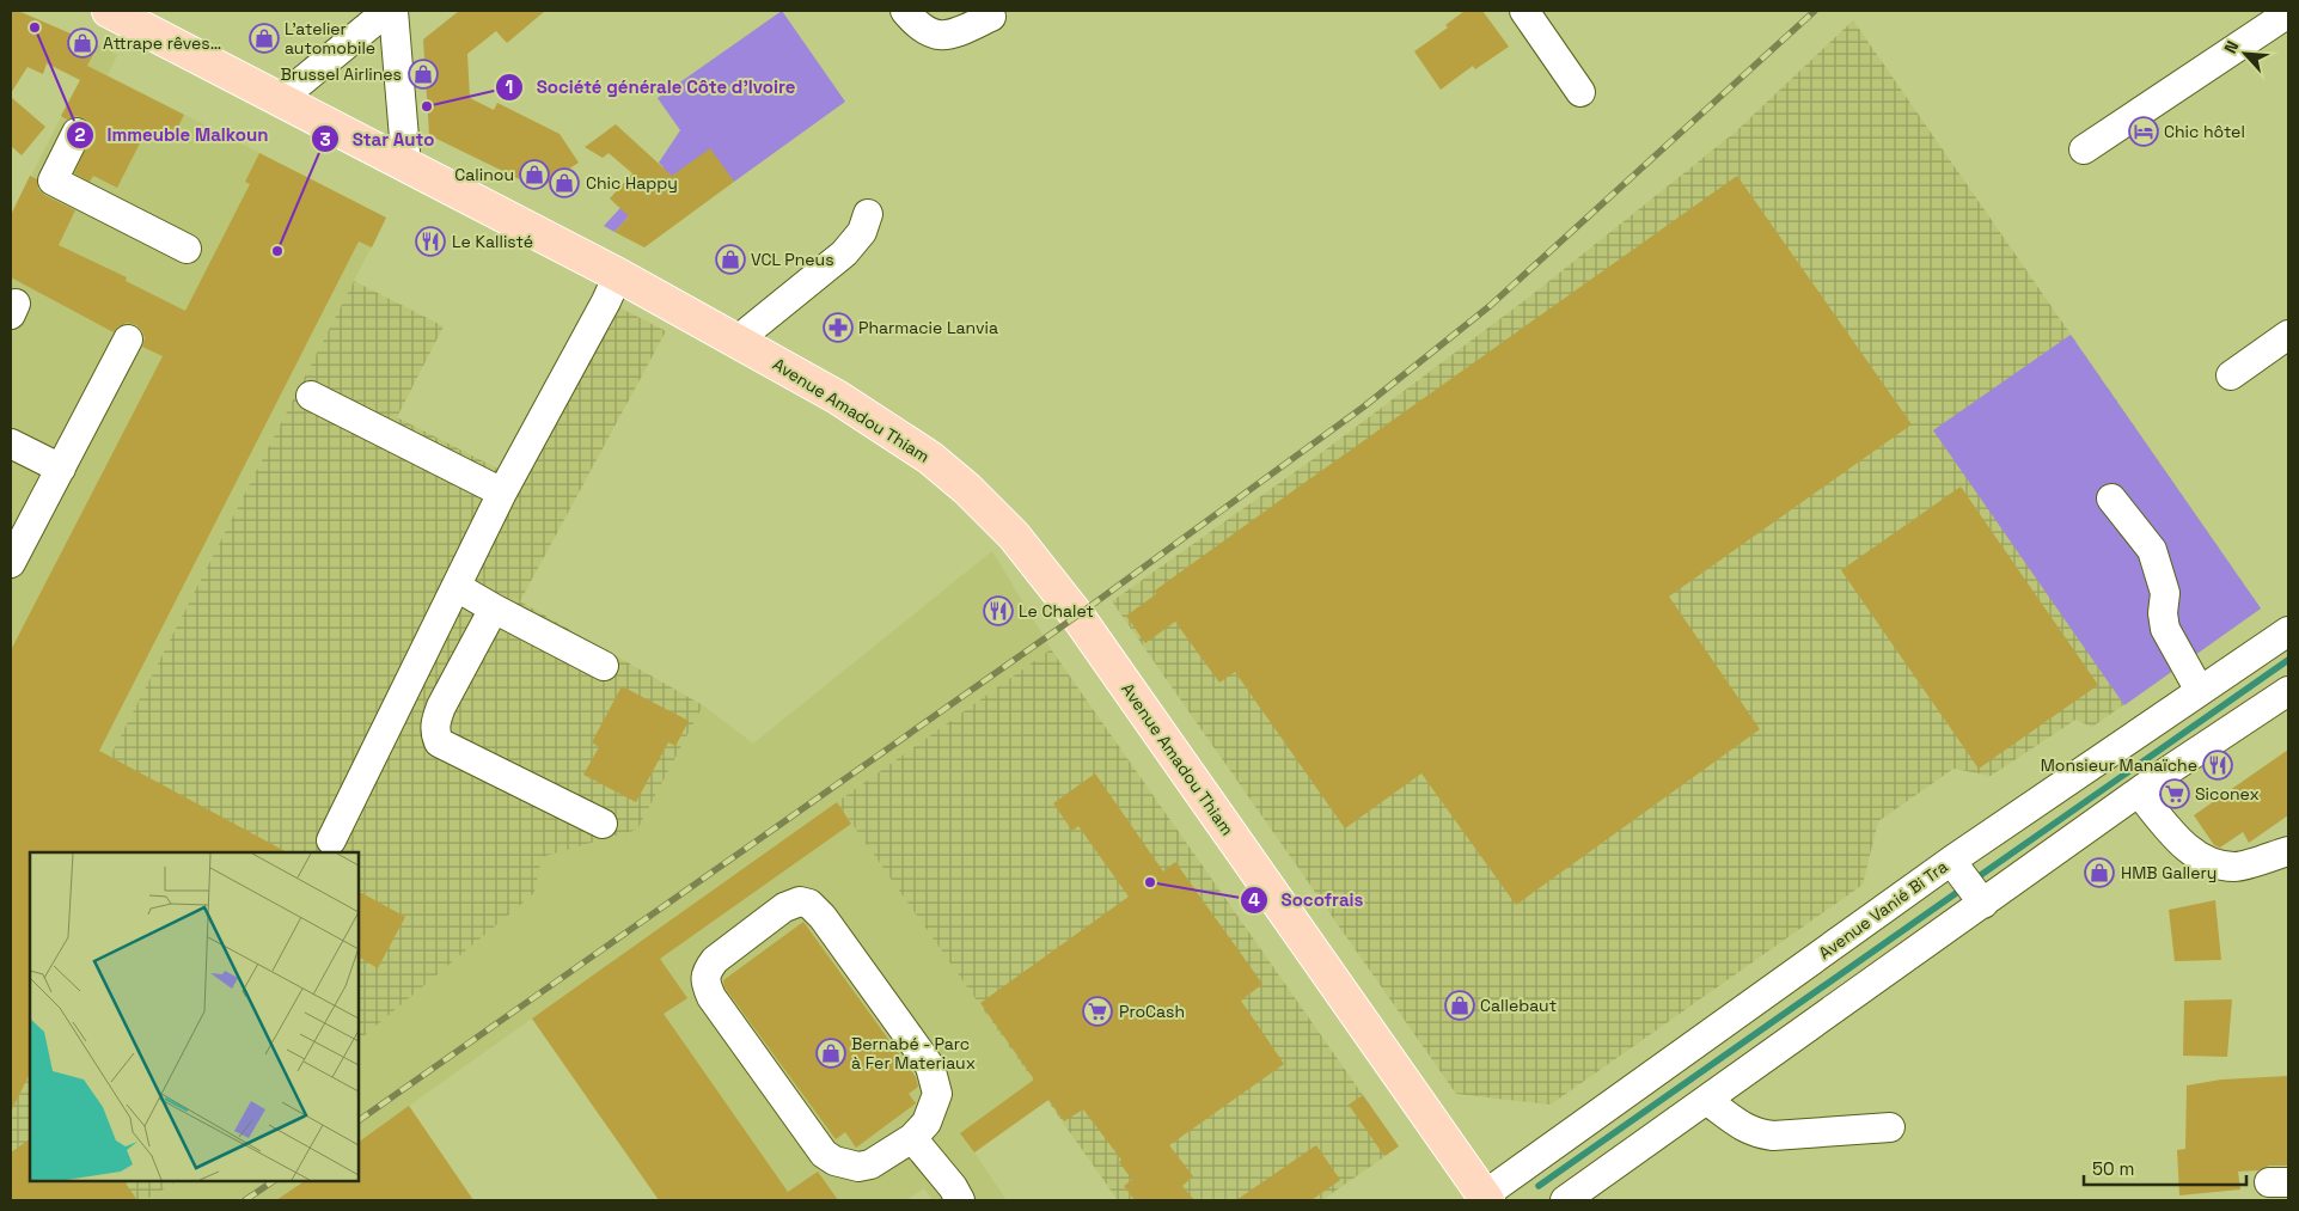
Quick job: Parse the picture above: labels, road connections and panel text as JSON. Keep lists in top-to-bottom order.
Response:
{
  "streets": {
    "main road": ["Avenue Amadou Thiam"],
    "street": ["Avenue Vanié Bi Tra"]
  },
  "crossings": [
    ["Avenue Amadou Thiam", "Avenue Vanié Bi Tra"]
  ],
  "places": {
    "other": [
      "Immeuble Malkoun",
      "Société générale Côte d'Ivoire",
      "Star Auto",
      "Socofrais"
    ],
    "shop": [
      "L'atelier automobile",
      "Attrape rêves…",
      "Brussel Airlines",
      "Calinou",
      "Chic Happy",
      "VCL Pneus",
      "HMB Gallery",
      "Callebaut",
      "Bernabé - Parc à Fer Materiaux"
    ],
    "hotel": ["Chic hôtel"],
    "restaurant": ["Le Kallisté", "Le Chalet", "Monsieur Manaïche"],
    "pharmacy": ["Pharmacie Lanvia"],
    "supermarket": ["Siconex", "ProCash"]
  },
  "scale_bar": "50 m",
  "north": "top left"
}
